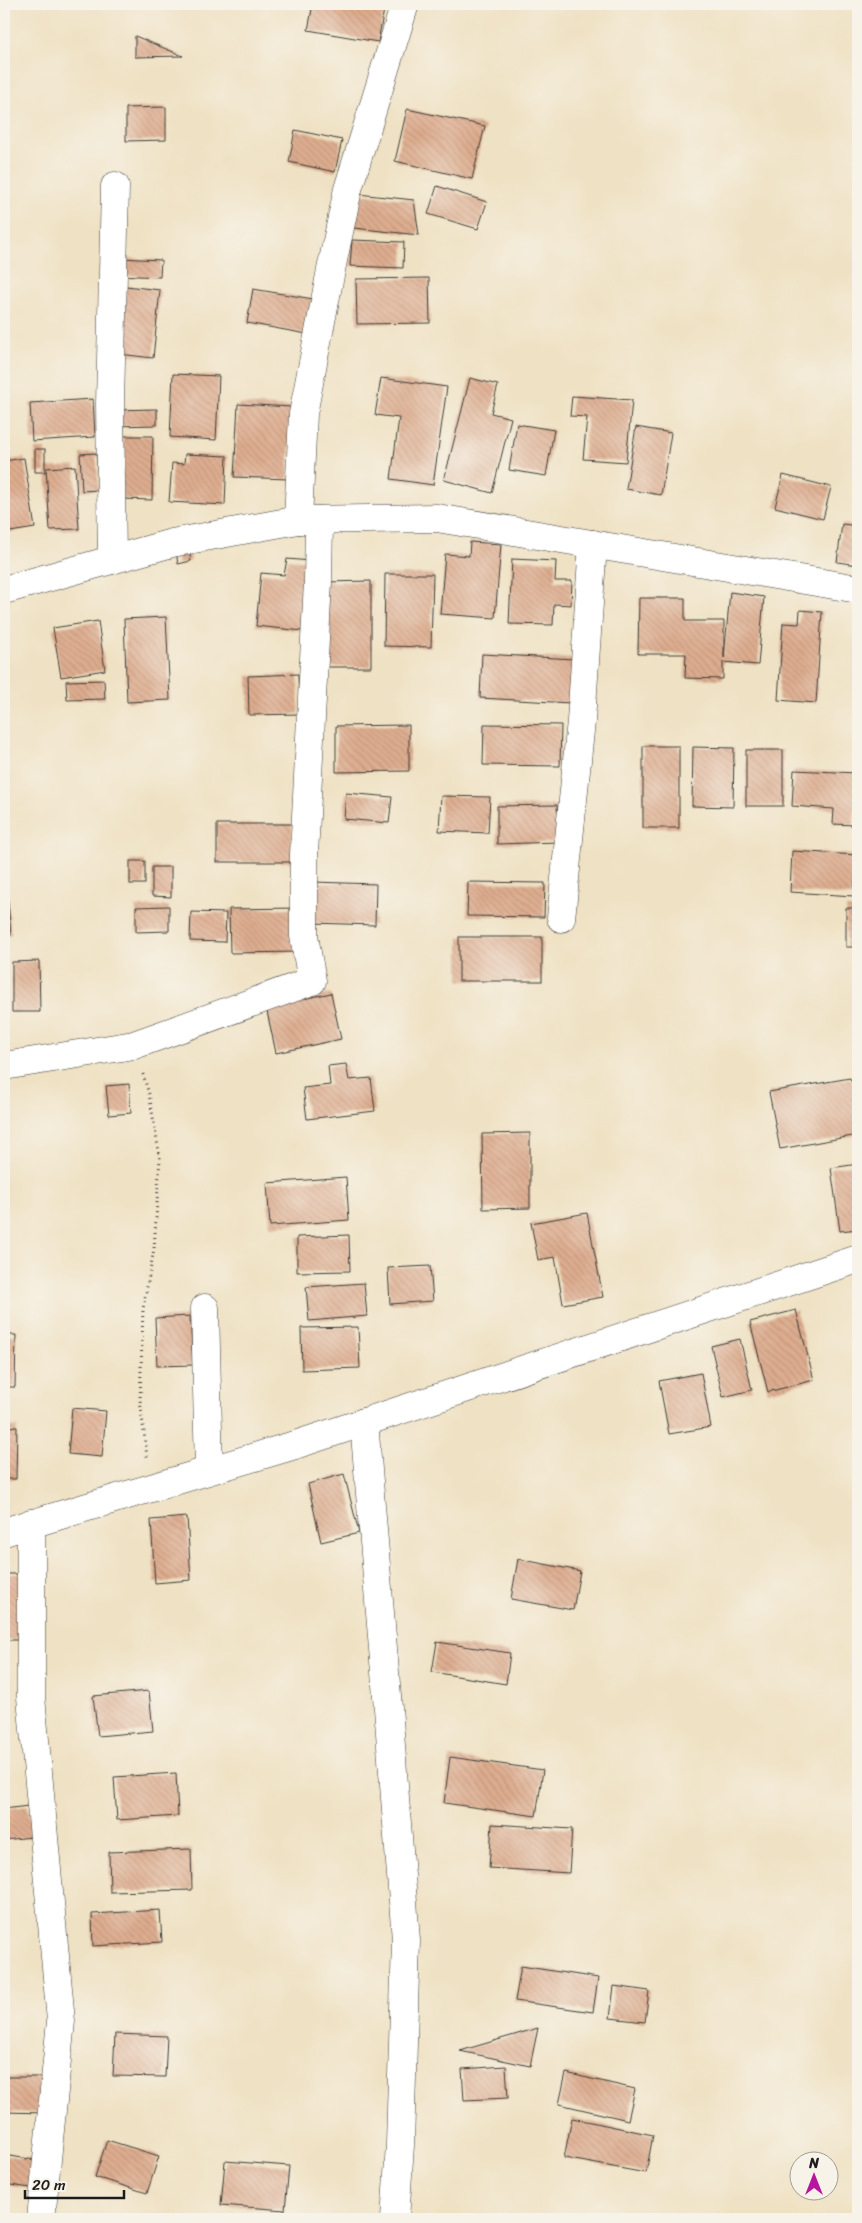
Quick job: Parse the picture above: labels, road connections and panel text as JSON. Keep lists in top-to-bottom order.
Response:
{
  "scale_bar": "20 m",
  "north": "top"
}
